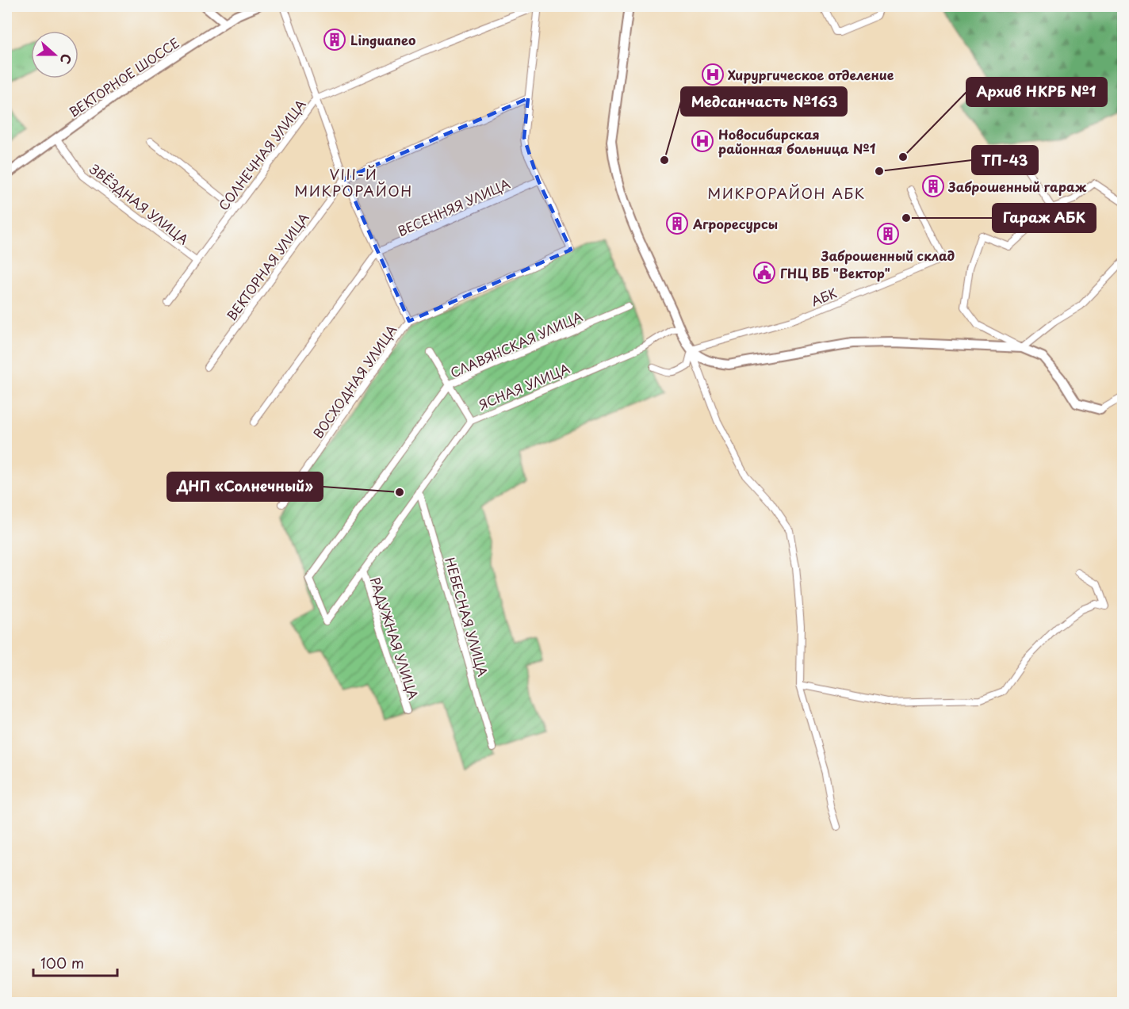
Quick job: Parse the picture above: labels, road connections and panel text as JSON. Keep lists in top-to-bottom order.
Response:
{
  "streets": {
    "street": [
      "ВЕКТОРНОЕ ШОССЕ",
      "СОЛНЕЧНАЯ УЛИЦА",
      "ЗВЁЗДНАЯ УЛИЦА",
      "ВЕСЕННЯЯ УЛИЦА",
      "ВЕКТОРНАЯ УЛИЦА",
      "АБК",
      "СЛАВЯНСКАЯ УЛИЦА",
      "ВОСХОДНАЯ УЛИЦА",
      "ЯСНАЯ УЛИЦА",
      "НЕБЕСНАЯ УЛИЦА",
      "РАДУЖНАЯ УЛИЦА"
    ]
  },
  "crossings": [
    ["ВЕКТОРНОЕ ШОССЕ", "ЗВЁЗДНАЯ УЛИЦА"],
    ["СОЛНЕЧНАЯ УЛИЦА", "ЗВЁЗДНАЯ УЛИЦА"],
    ["ВЕСЕННЯЯ УЛИЦА", "ВОСХОДНАЯ УЛИЦА"],
    ["СЛАВЯНСКАЯ УЛИЦА", "ЯСНАЯ УЛИЦА"],
    ["ЯСНАЯ УЛИЦА", "НЕБЕСНАЯ УЛИЦА"],
    ["ЯСНАЯ УЛИЦА", "РАДУЖНАЯ УЛИЦА"]
  ],
  "districts": ["VIII-Й МИКРОРАЙОН", "МИКРОРАЙОН АБК"],
  "places": {
    "building": [
      "Linguaneo",
      "Заброшенный гараж",
      "Агроресурсы",
      "Заброшенный склад"
    ],
    "hospital": ["Хирургическое отделение", "Новосибирская районная больница №1"],
    "other": [
      "Архив НКРБ №1",
      "Медсанчасть №163",
      "ТП-43",
      "Гараж АБК",
      "ДНП «Солнечный»"
    ],
    "public building": ["ГНЦ ВБ \"Вектор\""]
  },
  "scale_bar": "100 m",
  "north": "right"
}
